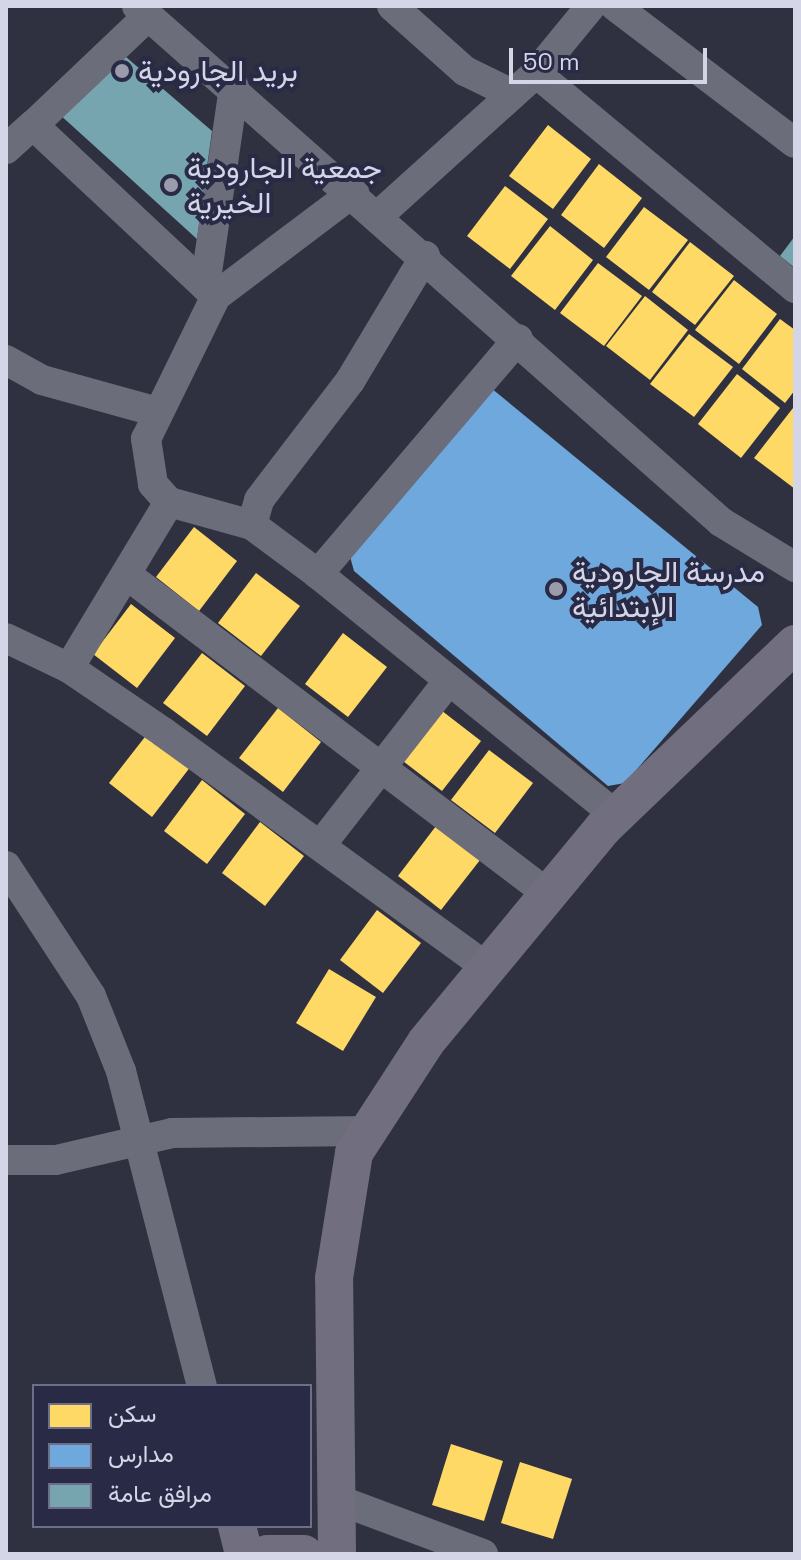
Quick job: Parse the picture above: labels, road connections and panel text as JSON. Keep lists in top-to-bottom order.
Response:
{
  "places": ["بريد الجارودية", "جمعية الجارودية الخيرية", "مدرسة الجارودية الإبتدائية"],
  "legend": ["سكن", "مدارس", "مرافق عامة"],
  "scale_bar": "50 m"
}
